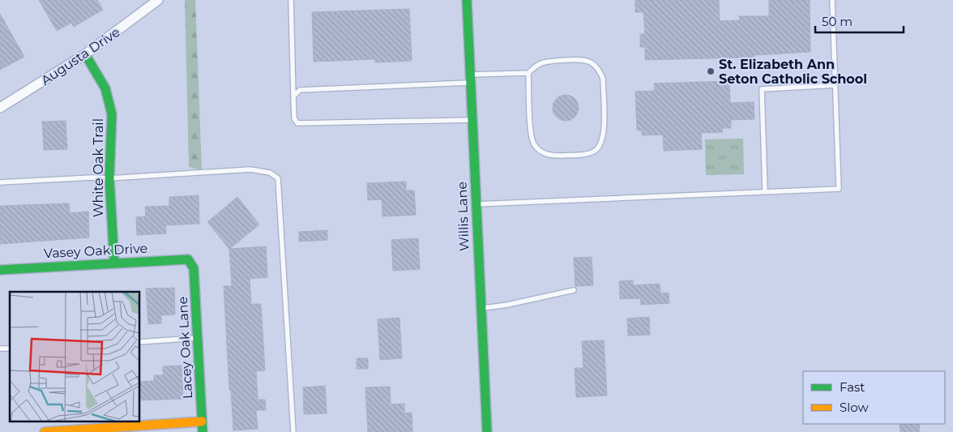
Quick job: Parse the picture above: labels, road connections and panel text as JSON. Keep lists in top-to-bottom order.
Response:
{
  "streets": {
    "street": [
      "Augusta Drive",
      "White Oak Trail",
      "Willis Lane",
      "Vasey Oak Drive",
      "Lacey Oak Lane"
    ]
  },
  "crossings": [
    ["Augusta Drive", "White Oak Trail"],
    ["White Oak Trail", "Vasey Oak Drive"],
    ["Vasey Oak Drive", "Lacey Oak Lane"]
  ],
  "places": ["St. Elizabeth Ann Seton Catholic School"],
  "legend": ["Fast", "Slow"],
  "scale_bar": "50 m"
}
